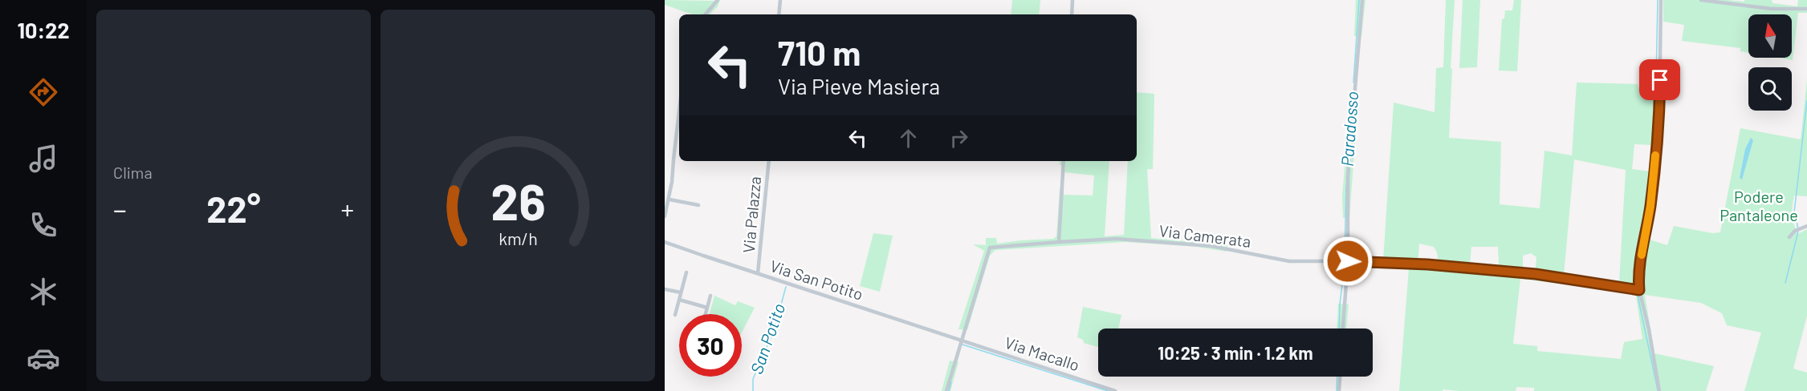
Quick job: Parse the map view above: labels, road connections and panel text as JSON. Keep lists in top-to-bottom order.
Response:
{
  "streets": {
    "street": [
      "Via Palazza",
      "Via Camerata",
      "Via San Potito",
      "Via Macallo"
    ]
  },
  "crossings": [
    ["Via Palazza", "Via San Potito"],
    ["Via Camerata", "Via San Potito"],
    ["Via Camerata", "Via Macallo"],
    ["Via San Potito", "Via Macallo"]
  ],
  "water": ["Paradosso", "San Potito"],
  "parks": ["Podere Pantaleone"],
  "north": "top",
  "page": {
    "tabs": "10:22",
    "tile": "Clima",
    "turn": ["710 m", "Via Pieve Masiera"],
    "heat": ["−", "22°", "+"],
    "limit": "30",
    "trip": "10:25 · 3 min · 1.2 km",
    "gauge": ["26", "km/h"]
  }
}
